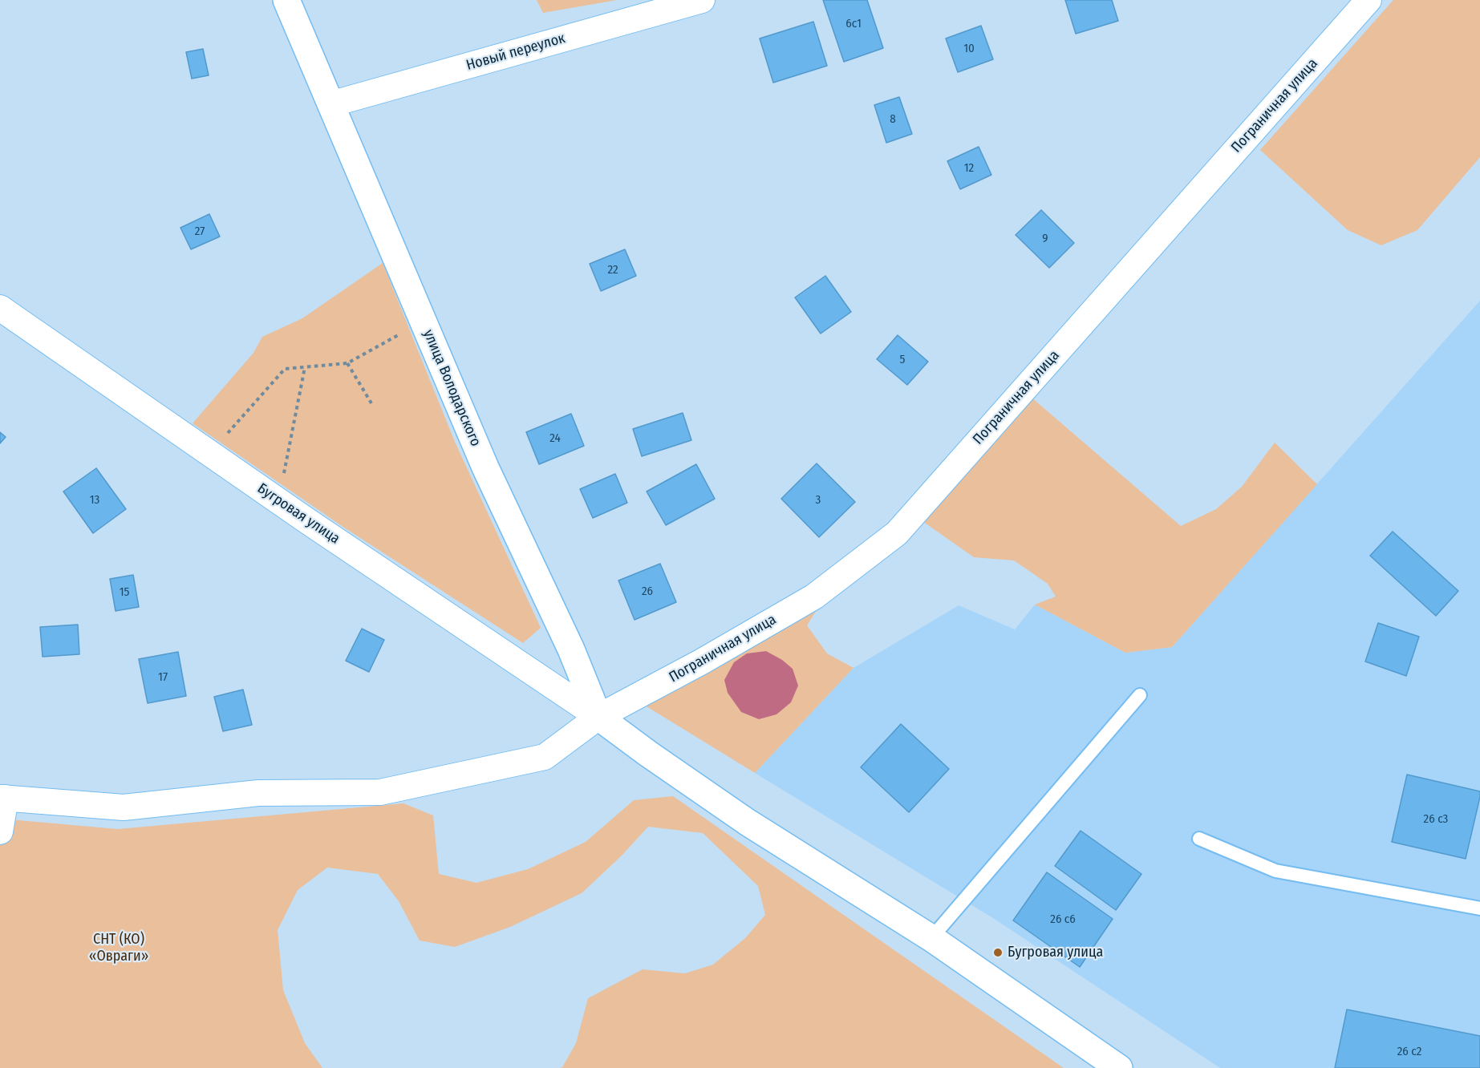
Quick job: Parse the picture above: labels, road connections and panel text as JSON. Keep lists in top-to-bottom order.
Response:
{
  "streets": {
    "street": [
      "Новый переулок",
      "Пограничная улица",
      "улица Володарского",
      "Бугровая улица"
    ]
  },
  "crossings": [
    ["Новый переулок", "улица Володарского"],
    ["Пограничная улица", "улица Володарского"],
    ["Пограничная улица", "Бугровая улица"],
    ["улица Володарского", "Бугровая улица"]
  ],
  "parks": ["СНТ (КО) «Овраги»"],
  "places": ["Бугровая улица"],
  "house_numbers": [
    "6с1",
    "10",
    "8",
    "12",
    "27",
    "9",
    "22",
    "5",
    "24",
    "13",
    "3",
    "26",
    "15",
    "17",
    "26 с3",
    "26 с6",
    "26 с2"
  ]
}
